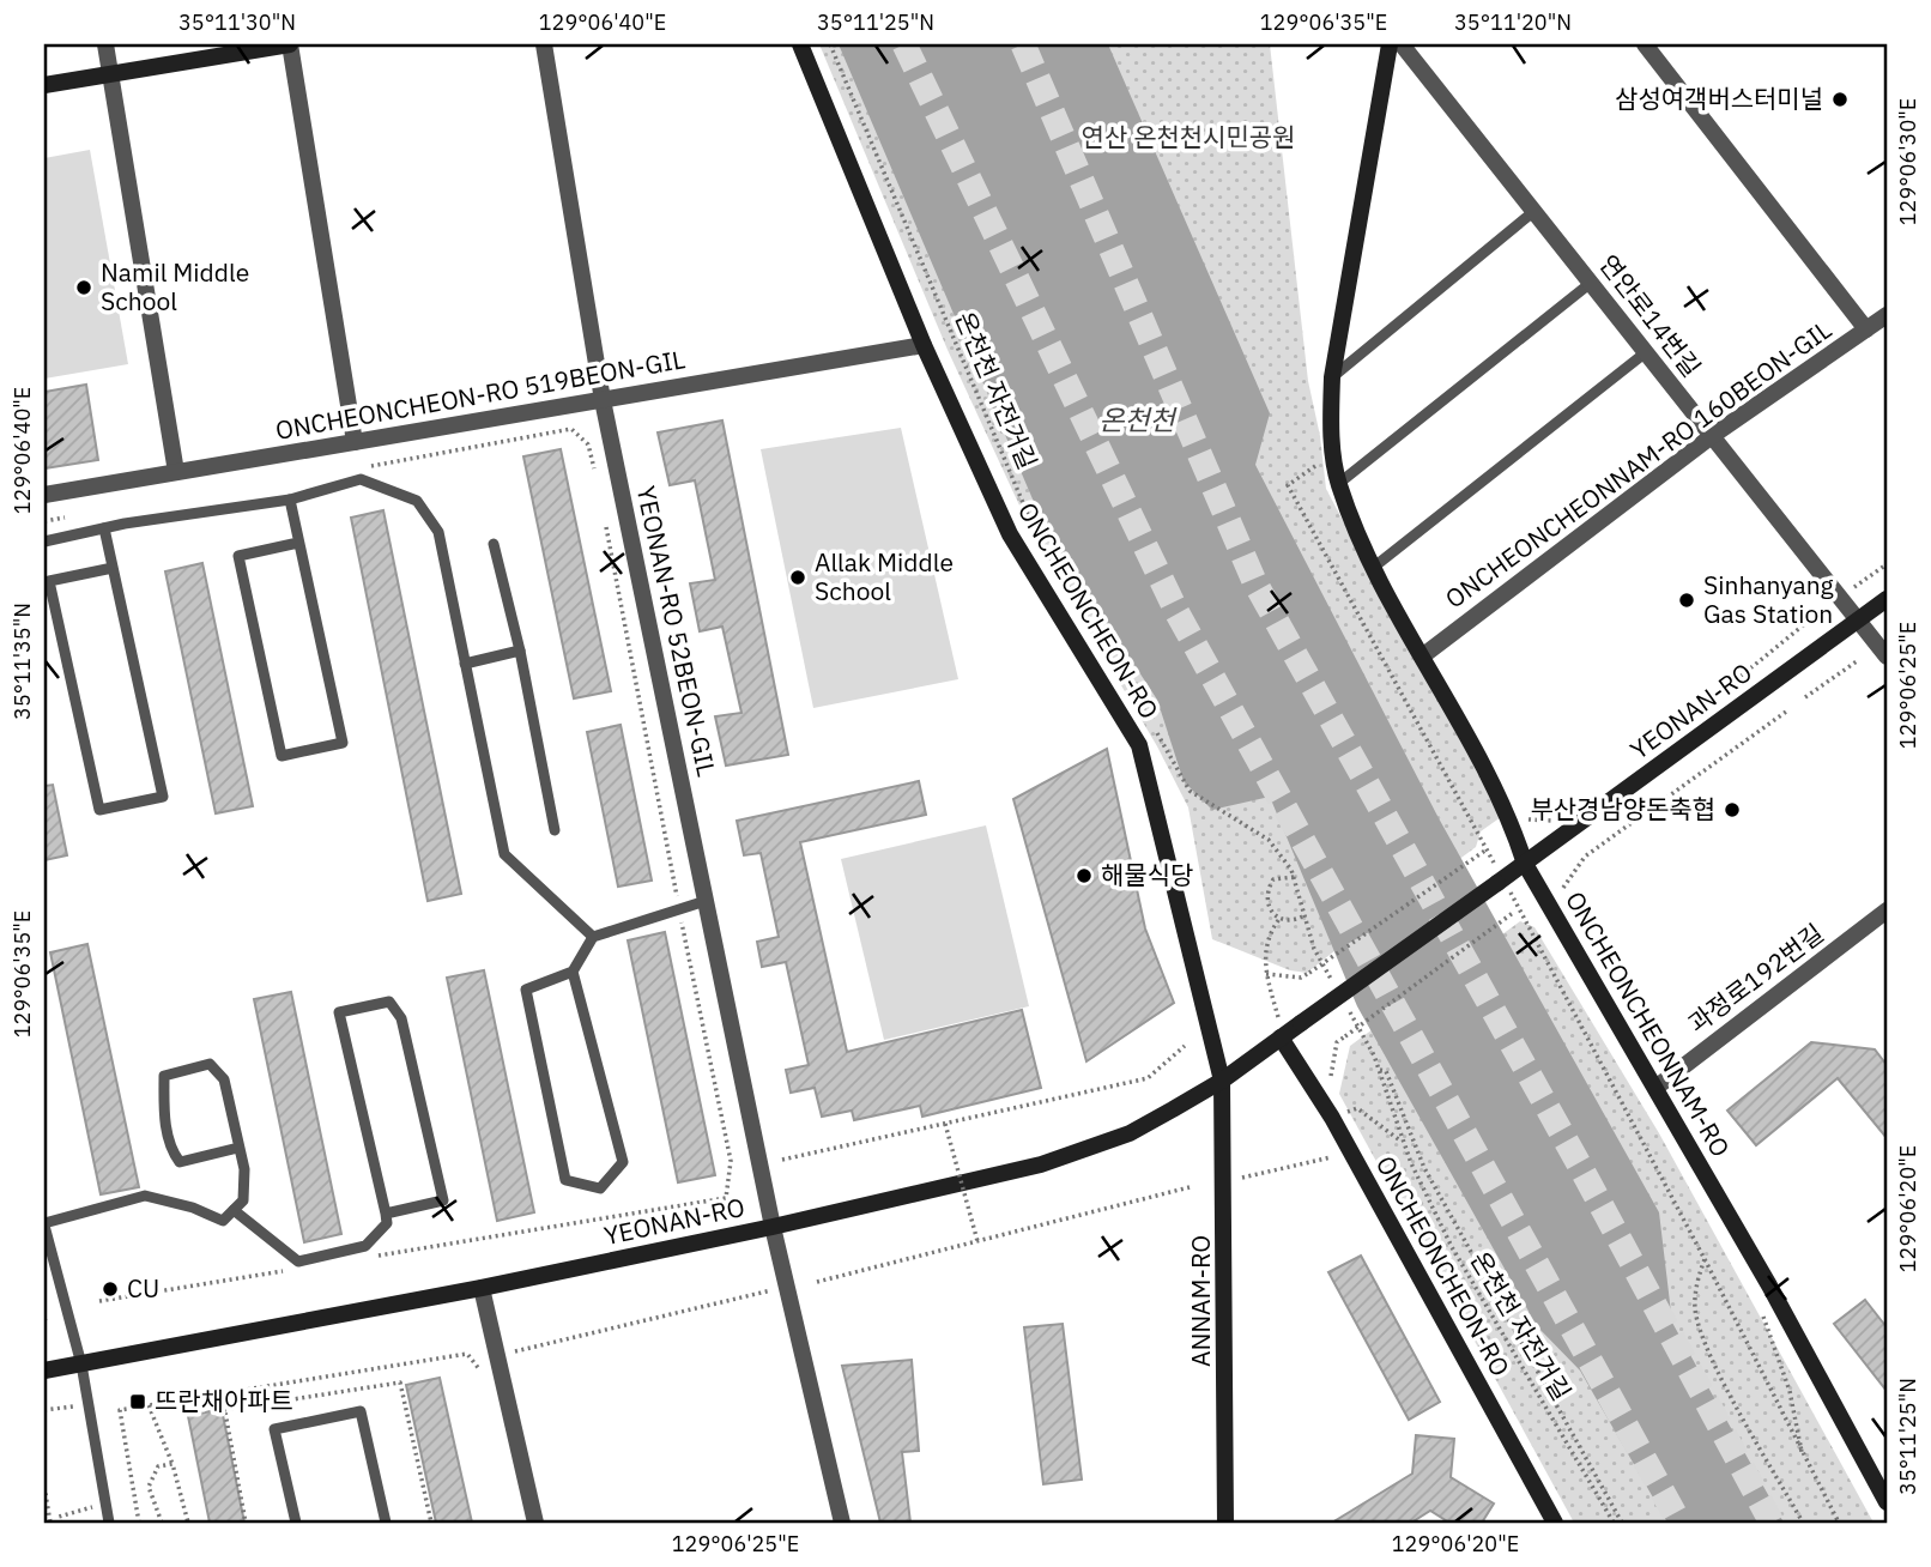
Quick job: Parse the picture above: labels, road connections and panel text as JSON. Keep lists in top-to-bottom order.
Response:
{
  "streets": {
    "street": [
      "연안로14번길",
      "ONCHEONCHEON-RO 519BEON-GIL",
      "ONCHEONCHEONNAM-RO 160BEON-GIL",
      "ONCHEONCHEON-RO",
      "YEONAN-RO 52BEON-GIL",
      "YEONAN-RO",
      "과정로192번길",
      "ONCHEONCHEONNAM-RO",
      "ANNAM-RO"
    ],
    "path": ["온천천 자전거길"]
  },
  "crossings": [
    ["연안로14번길", "ONCHEONCHEONNAM-RO 160BEON-GIL"],
    ["연안로14번길", "YEONAN-RO"],
    ["온천천 자전거길", "ONCHEONCHEON-RO"],
    ["ONCHEONCHEON-RO 519BEON-GIL", "ONCHEONCHEON-RO"],
    ["ONCHEONCHEON-RO 519BEON-GIL", "YEONAN-RO 52BEON-GIL"],
    ["ONCHEONCHEONNAM-RO 160BEON-GIL", "ONCHEONCHEONNAM-RO"],
    ["ONCHEONCHEON-RO", "YEONAN-RO"],
    ["ONCHEONCHEON-RO", "ANNAM-RO"],
    ["YEONAN-RO 52BEON-GIL", "YEONAN-RO"],
    ["YEONAN-RO", "ONCHEONCHEONNAM-RO"],
    ["YEONAN-RO", "ANNAM-RO"],
    ["과정로192번길", "ONCHEONCHEONNAM-RO"]
  ],
  "water": ["온천천"],
  "parks": ["연산 온천천시민공원"],
  "places": {
    "other": [
      "삼성여객버스터미널",
      "Namil Middle School",
      "Allak Middle School",
      "Sinhanyang Gas Station",
      "부산경남양돈축협",
      "해물식당",
      "CU"
    ],
    "transit": ["뜨란채아파트"]
  },
  "coordinates": [
    "35°11'30\"N",
    "129°06'40\"E",
    "35°11'25\"N",
    "129°06'35\"E",
    "35°11'20\"N",
    "129°06'30\"E",
    "35°11'35\"N",
    "129°06'25\"E",
    "129°06'20\"E"
  ]
}
